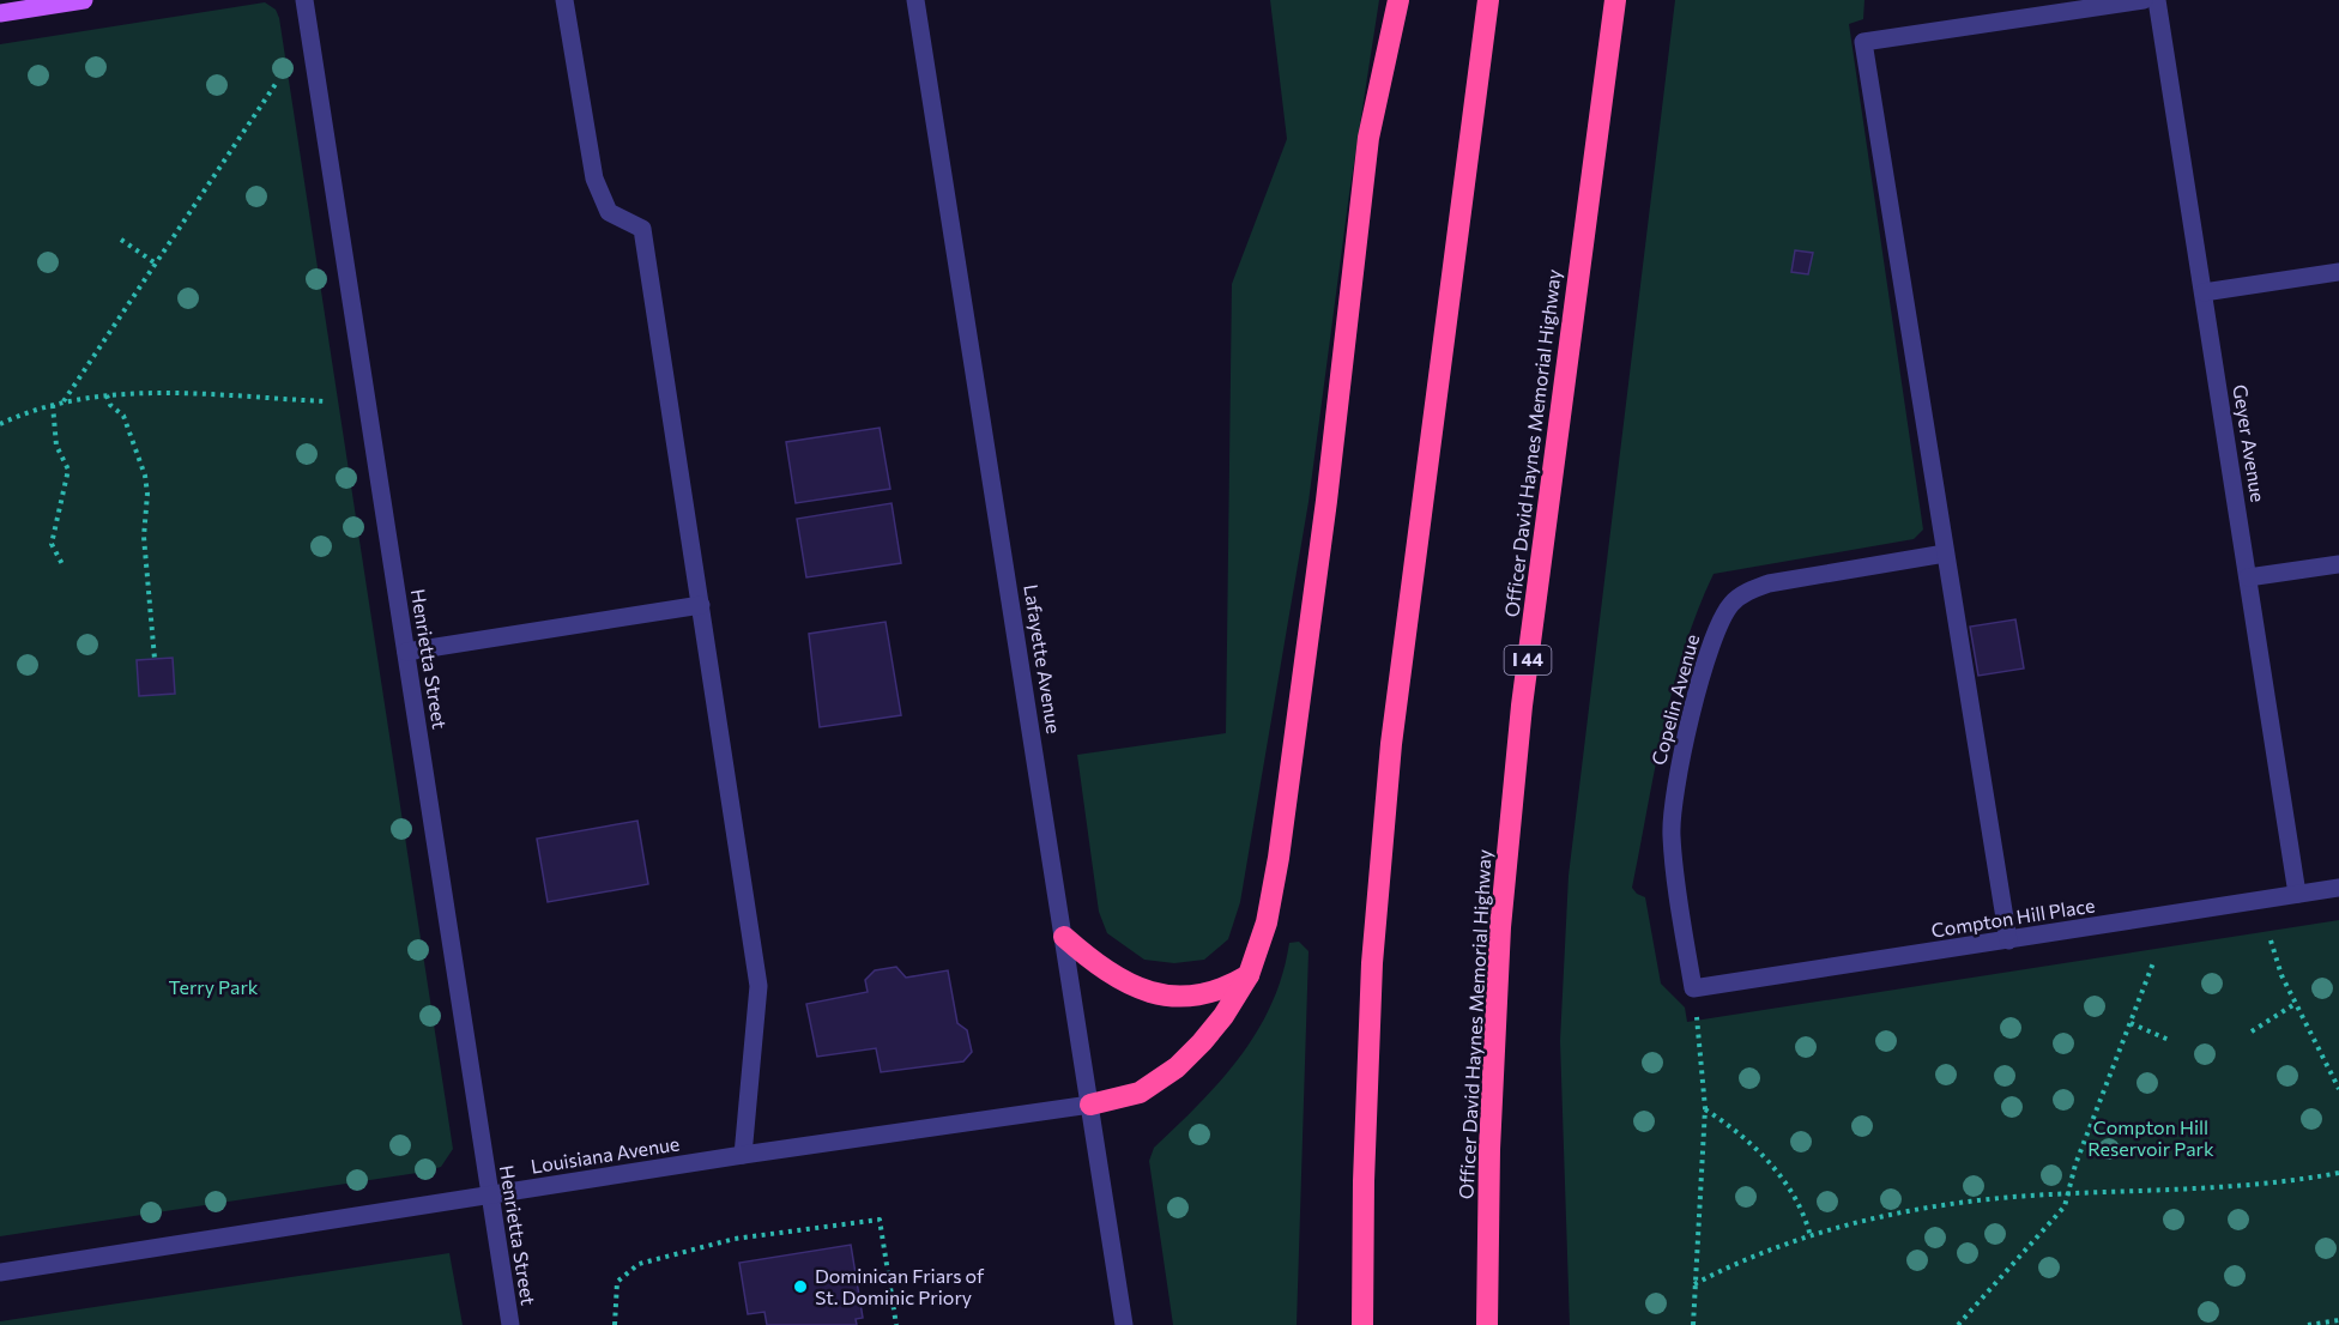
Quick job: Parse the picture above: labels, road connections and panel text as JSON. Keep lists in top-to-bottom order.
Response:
{
  "streets": {
    "highway": ["Officer David Haynes Memorial Highway", "I 44"],
    "street": [
      "Geyer Avenue",
      "Henrietta Street",
      "Lafayette Avenue",
      "Copelin Avenue",
      "Compton Hill Place",
      "Louisiana Avenue"
    ]
  },
  "crossings": [
    ["Geyer Avenue", "Compton Hill Place"],
    ["Henrietta Street", "Louisiana Avenue"],
    ["Lafayette Avenue", "Louisiana Avenue"],
    ["Copelin Avenue", "Compton Hill Place"]
  ],
  "parks": ["Terry Park", "Compton Hill Reservoir Park"],
  "places": ["Dominican Friars of St. Dominic Priory"]
}
